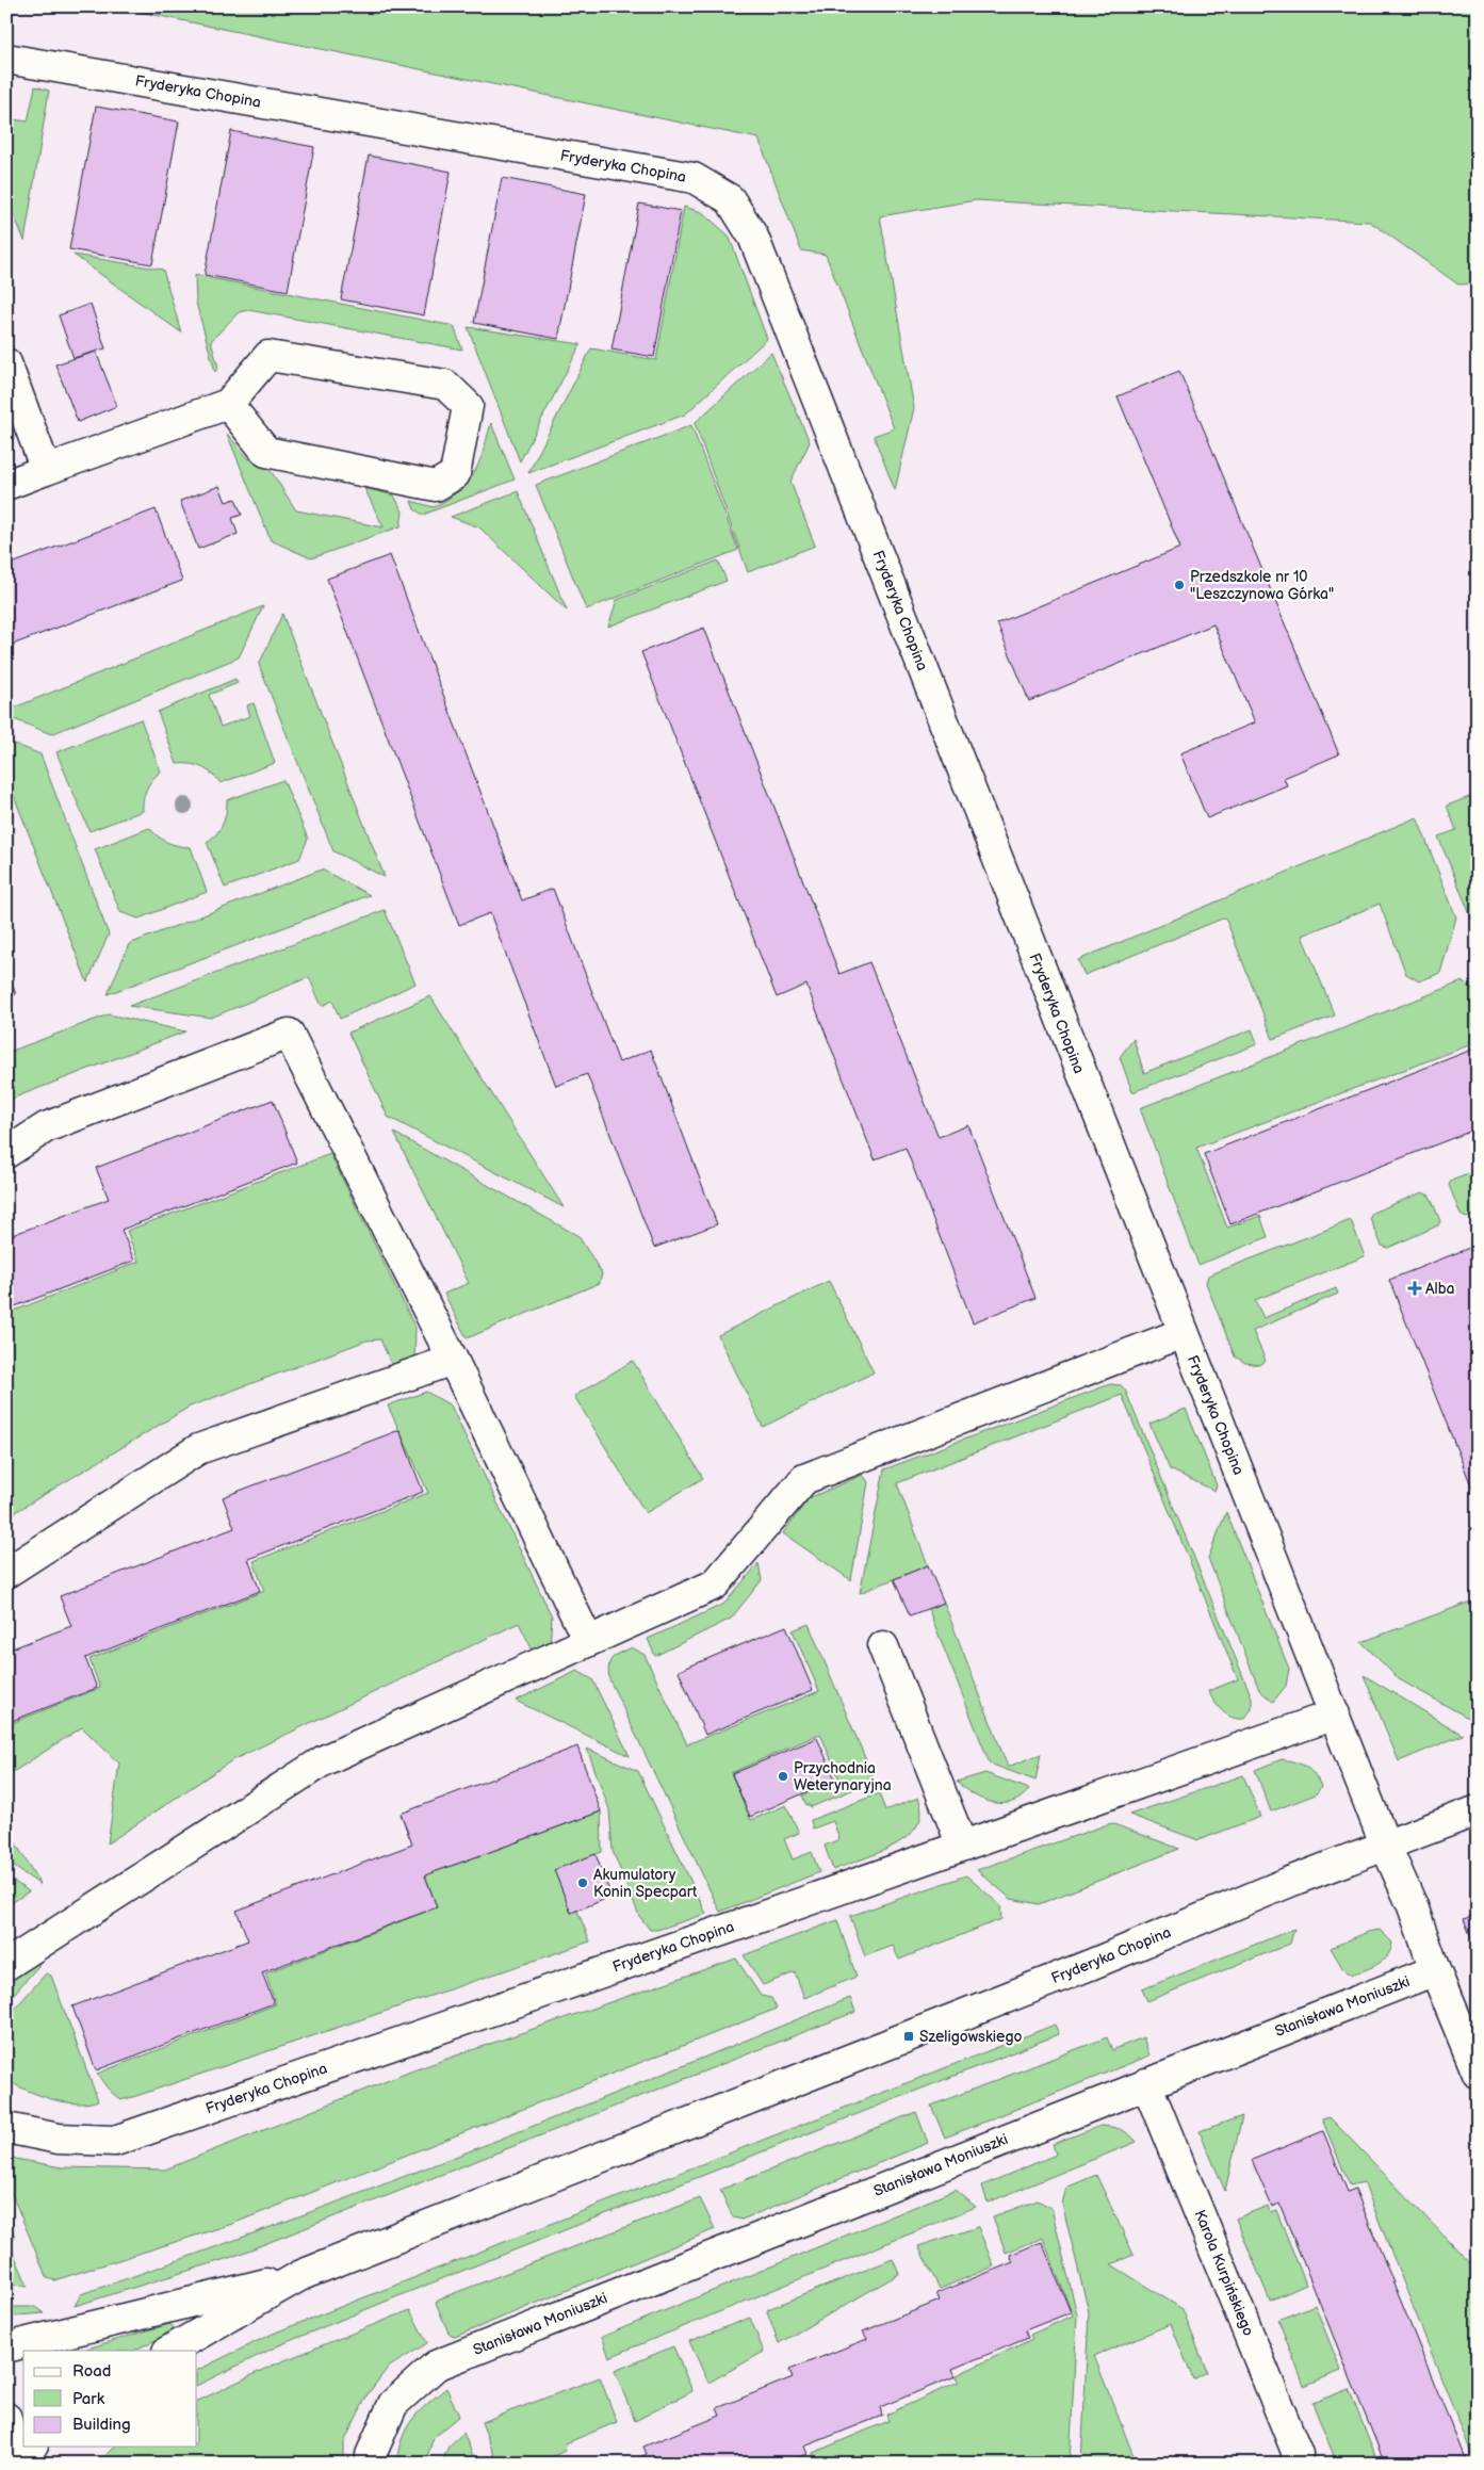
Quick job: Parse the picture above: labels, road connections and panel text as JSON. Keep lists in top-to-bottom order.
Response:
{
  "streets": {
    "street": ["Fryderyka Chopina", "Stanisława Moniuszki", "Karola Kurpińskiego"]
  },
  "crossings": [
    ["Stanisława Moniuszki", "Karola Kurpińskiego"]
  ],
  "places": {
    "other": ["Przedszkole nr 10 \"Leszczynowa Górka\"", "Przychodnia Weterynaryjna", "Akumulatory Konin Specpart"],
    "health": ["Alba"],
    "transit": ["Szeligowskiego"]
  },
  "legend": ["Road", "Park", "Building"]
}
